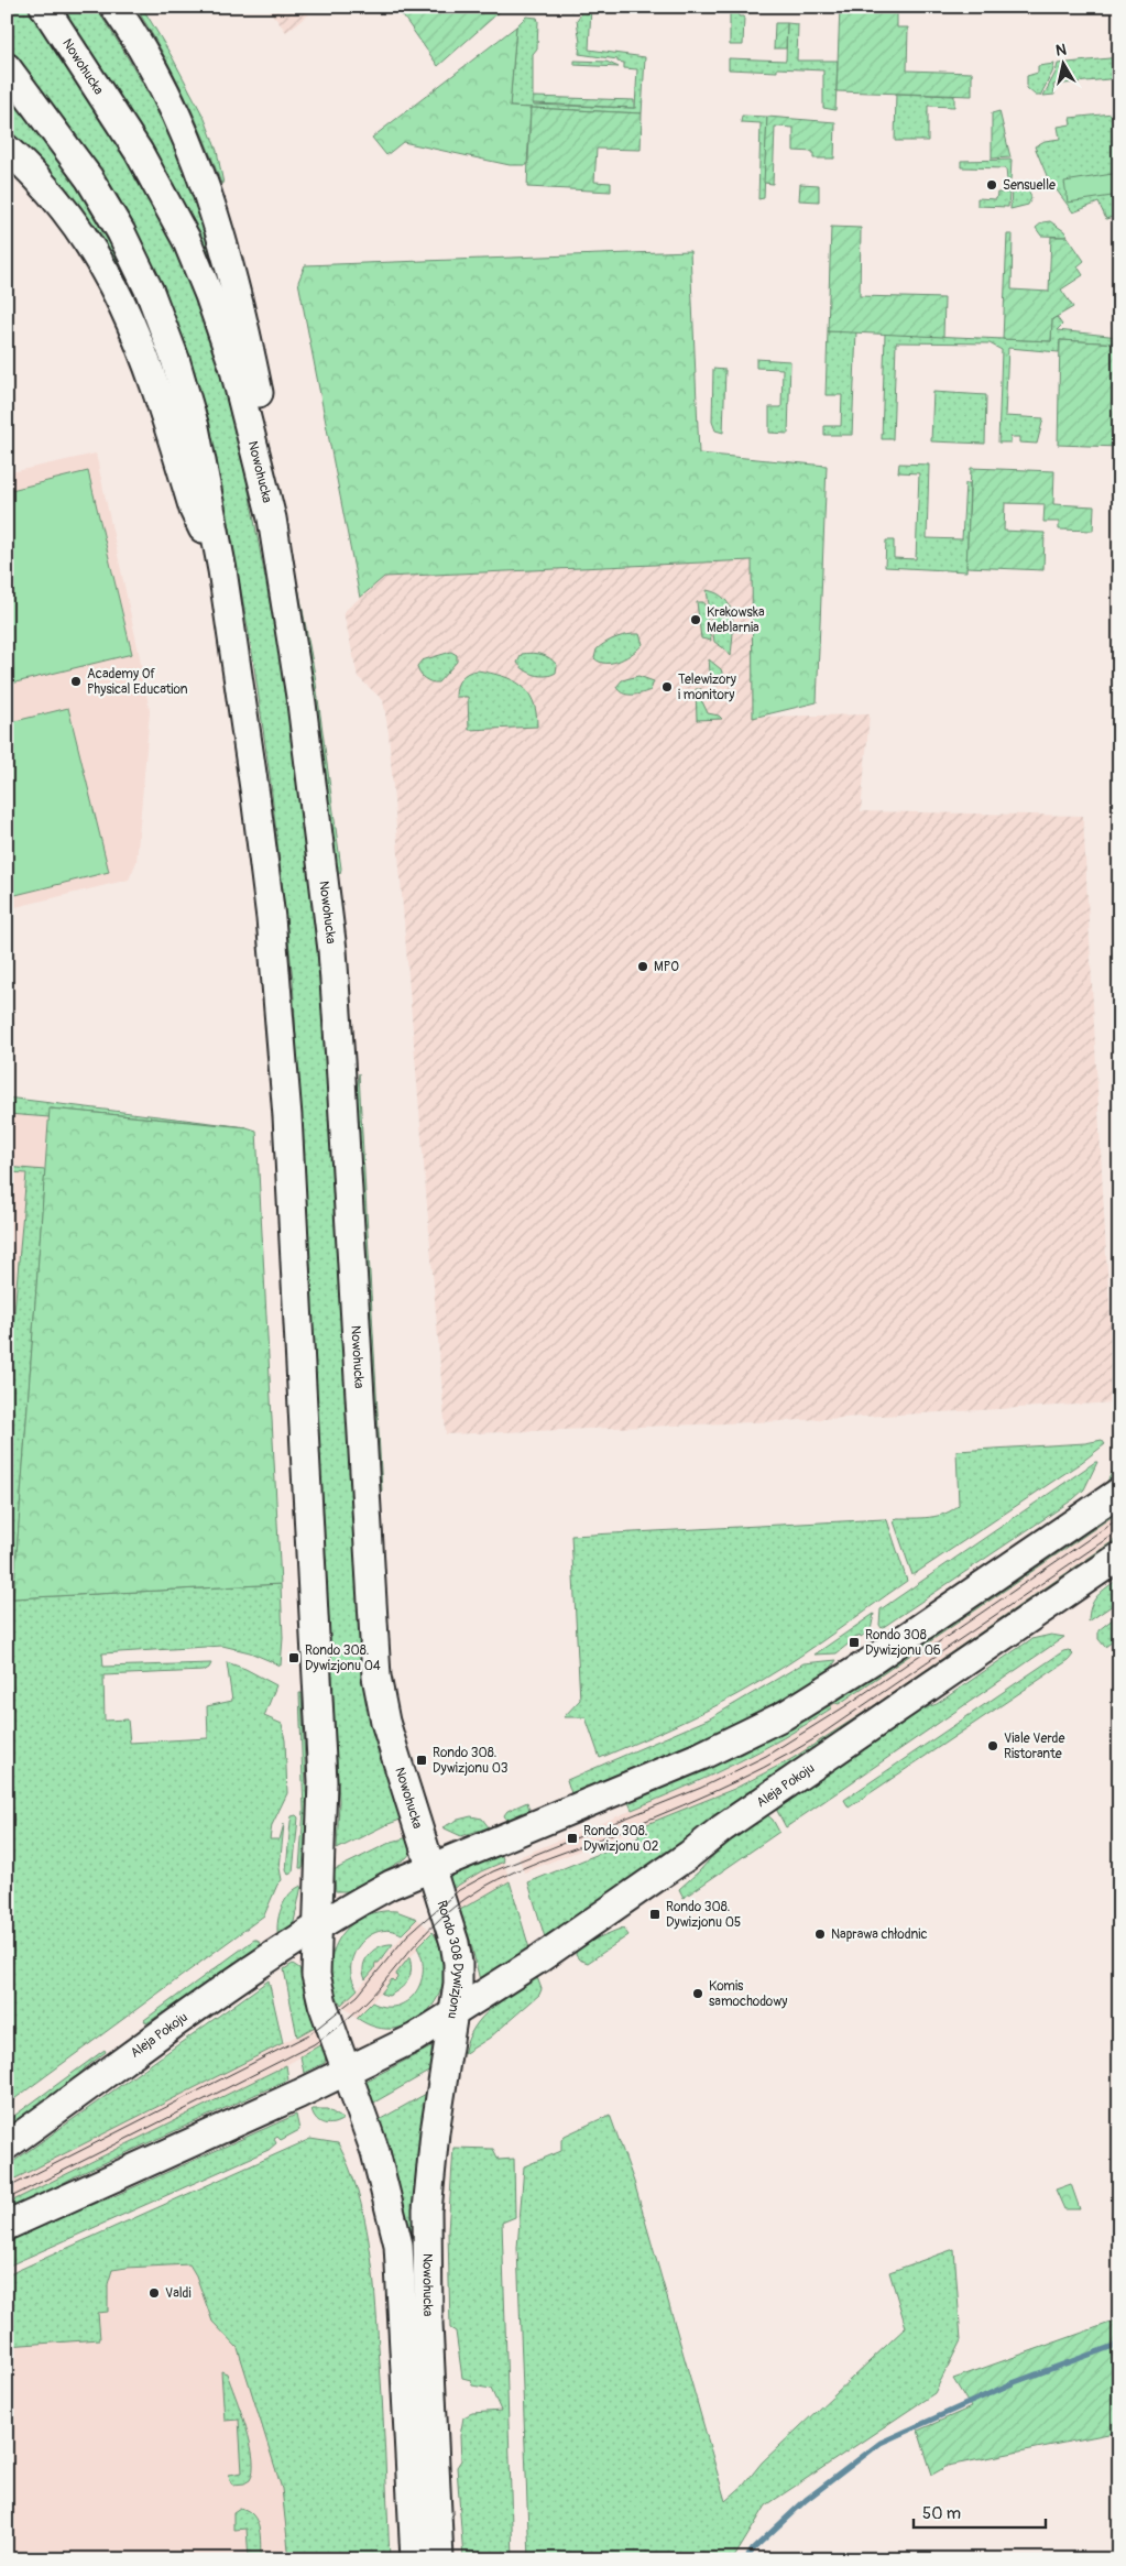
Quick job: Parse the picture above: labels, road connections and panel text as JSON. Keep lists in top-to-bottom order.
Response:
{
  "streets": {
    "main road": ["Nowohucka", "Aleja Pokoju", "Rondo 308 Dywizjonu"]
  },
  "crossings": [
    ["Nowohucka", "Aleja Pokoju"],
    ["Nowohucka", "Rondo 308 Dywizjonu"],
    ["Aleja Pokoju", "Rondo 308 Dywizjonu"]
  ],
  "places": {
    "other": [
      "Sensuelle",
      "Krakowska Meblarnia",
      "Academy Of Physical Education",
      "Telewizory i monitory",
      "MPO",
      "Viale Verde Ristorante",
      "Naprawa chłodnic",
      "Komis samochodowy",
      "Valdi"
    ],
    "transit": [
      "Rondo 308 Dywizjonu 06",
      "Rondo 308. Dywizjonu 04",
      "Rondo 308. Dywizjonu 03",
      "Rondo 308. Dywizjonu 02",
      "Rondo 308. Dywizjonu 05"
    ]
  },
  "scale_bar": "50 m",
  "north": "top"
}
